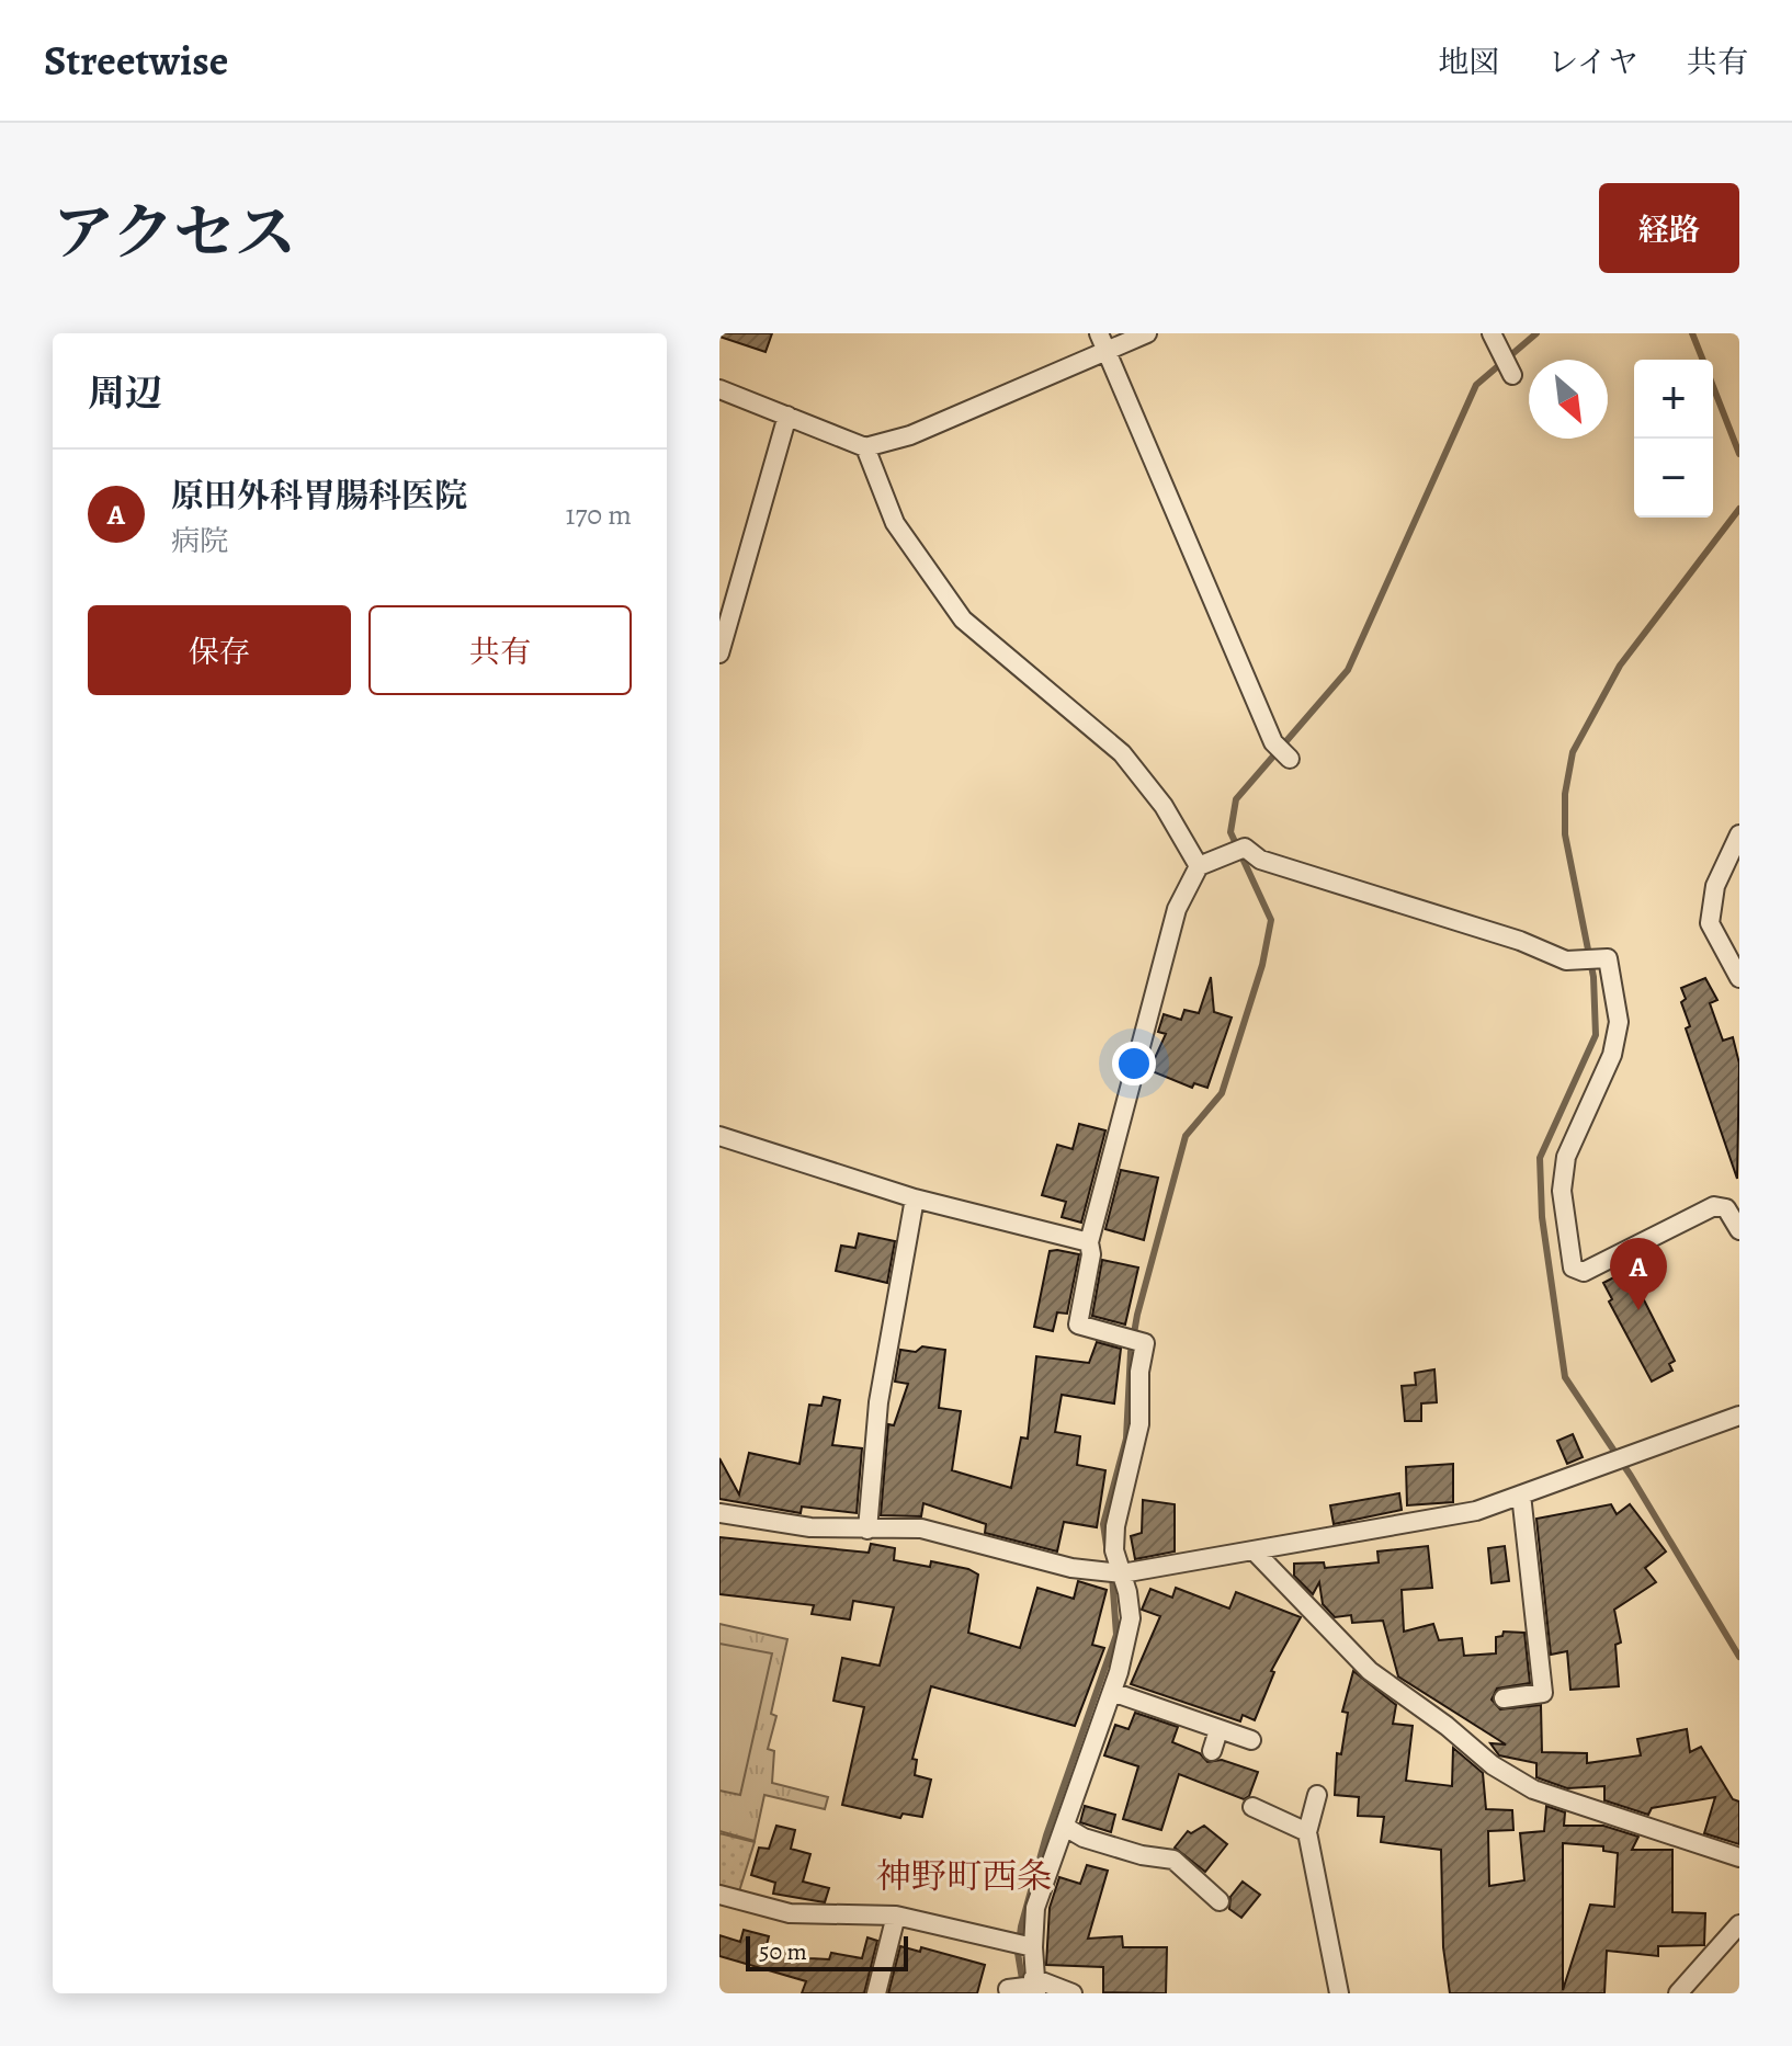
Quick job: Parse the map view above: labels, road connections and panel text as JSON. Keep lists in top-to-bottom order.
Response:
{
  "districts": ["神野町西条"],
  "scale_bar": "50 m",
  "north": "bottom right",
  "page": {
    "header": "Streetwise",
    "nav": ["地図", "レイヤ", "共有"],
    "title": "アクセス",
    "buttons": [
      "経路",
      ["保存", "共有"]
    ],
    "heading": "周辺",
    "map_buttons": ["+", "−"],
    "list": [
      {
        "mark": "A",
        "name": "原田外科胃腸科医院",
        "note": "病院",
        "value": "170 m"
      }
    ],
    "pins": "A",
    "scale": "50 m"
  }
}
